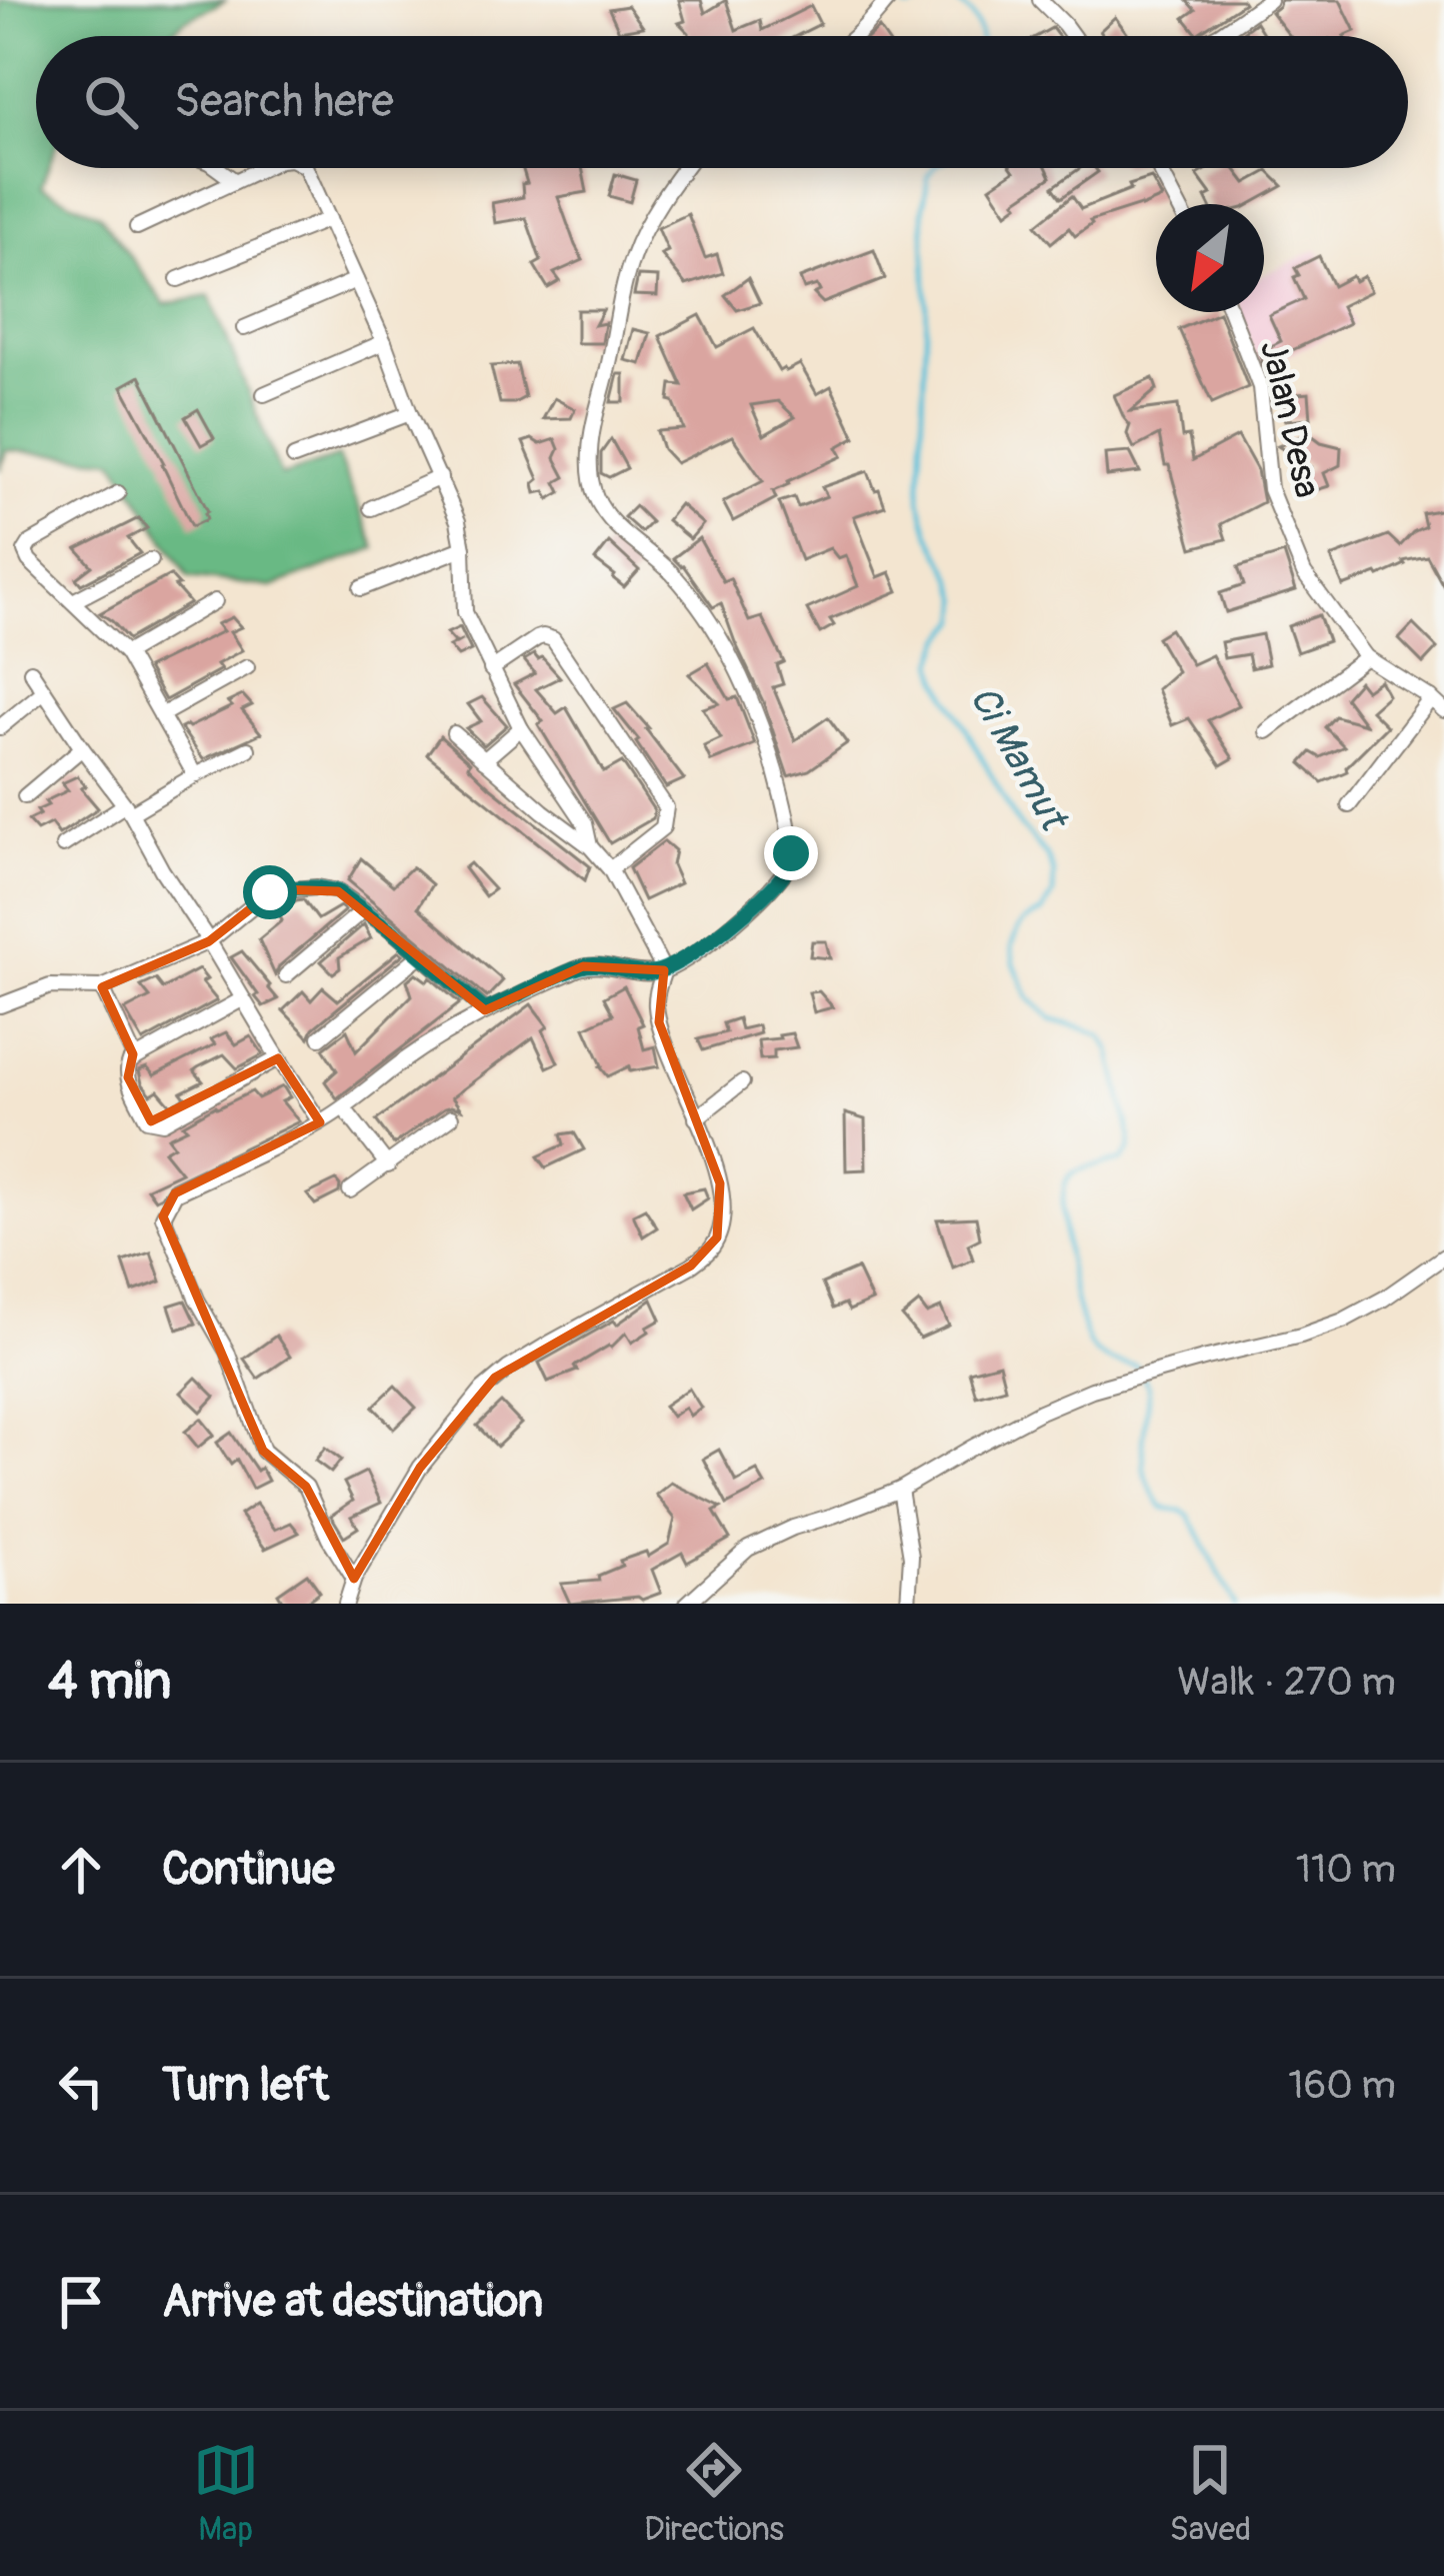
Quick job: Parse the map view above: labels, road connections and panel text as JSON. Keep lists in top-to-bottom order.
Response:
{
  "streets": {
    "street": ["Jalan Desa"]
  },
  "water": ["Ci Mamut"],
  "north": "bottom left",
  "page": {
    "search": "Search here",
    "heading": ["4 min", "Walk · 270 m"],
    "list": [
      ["Continue", "110 m"],
      ["Turn left", "160 m"],
      "Arrive at destination"
    ],
    "nav": ["Map", "Directions", "Saved"]
  }
}
